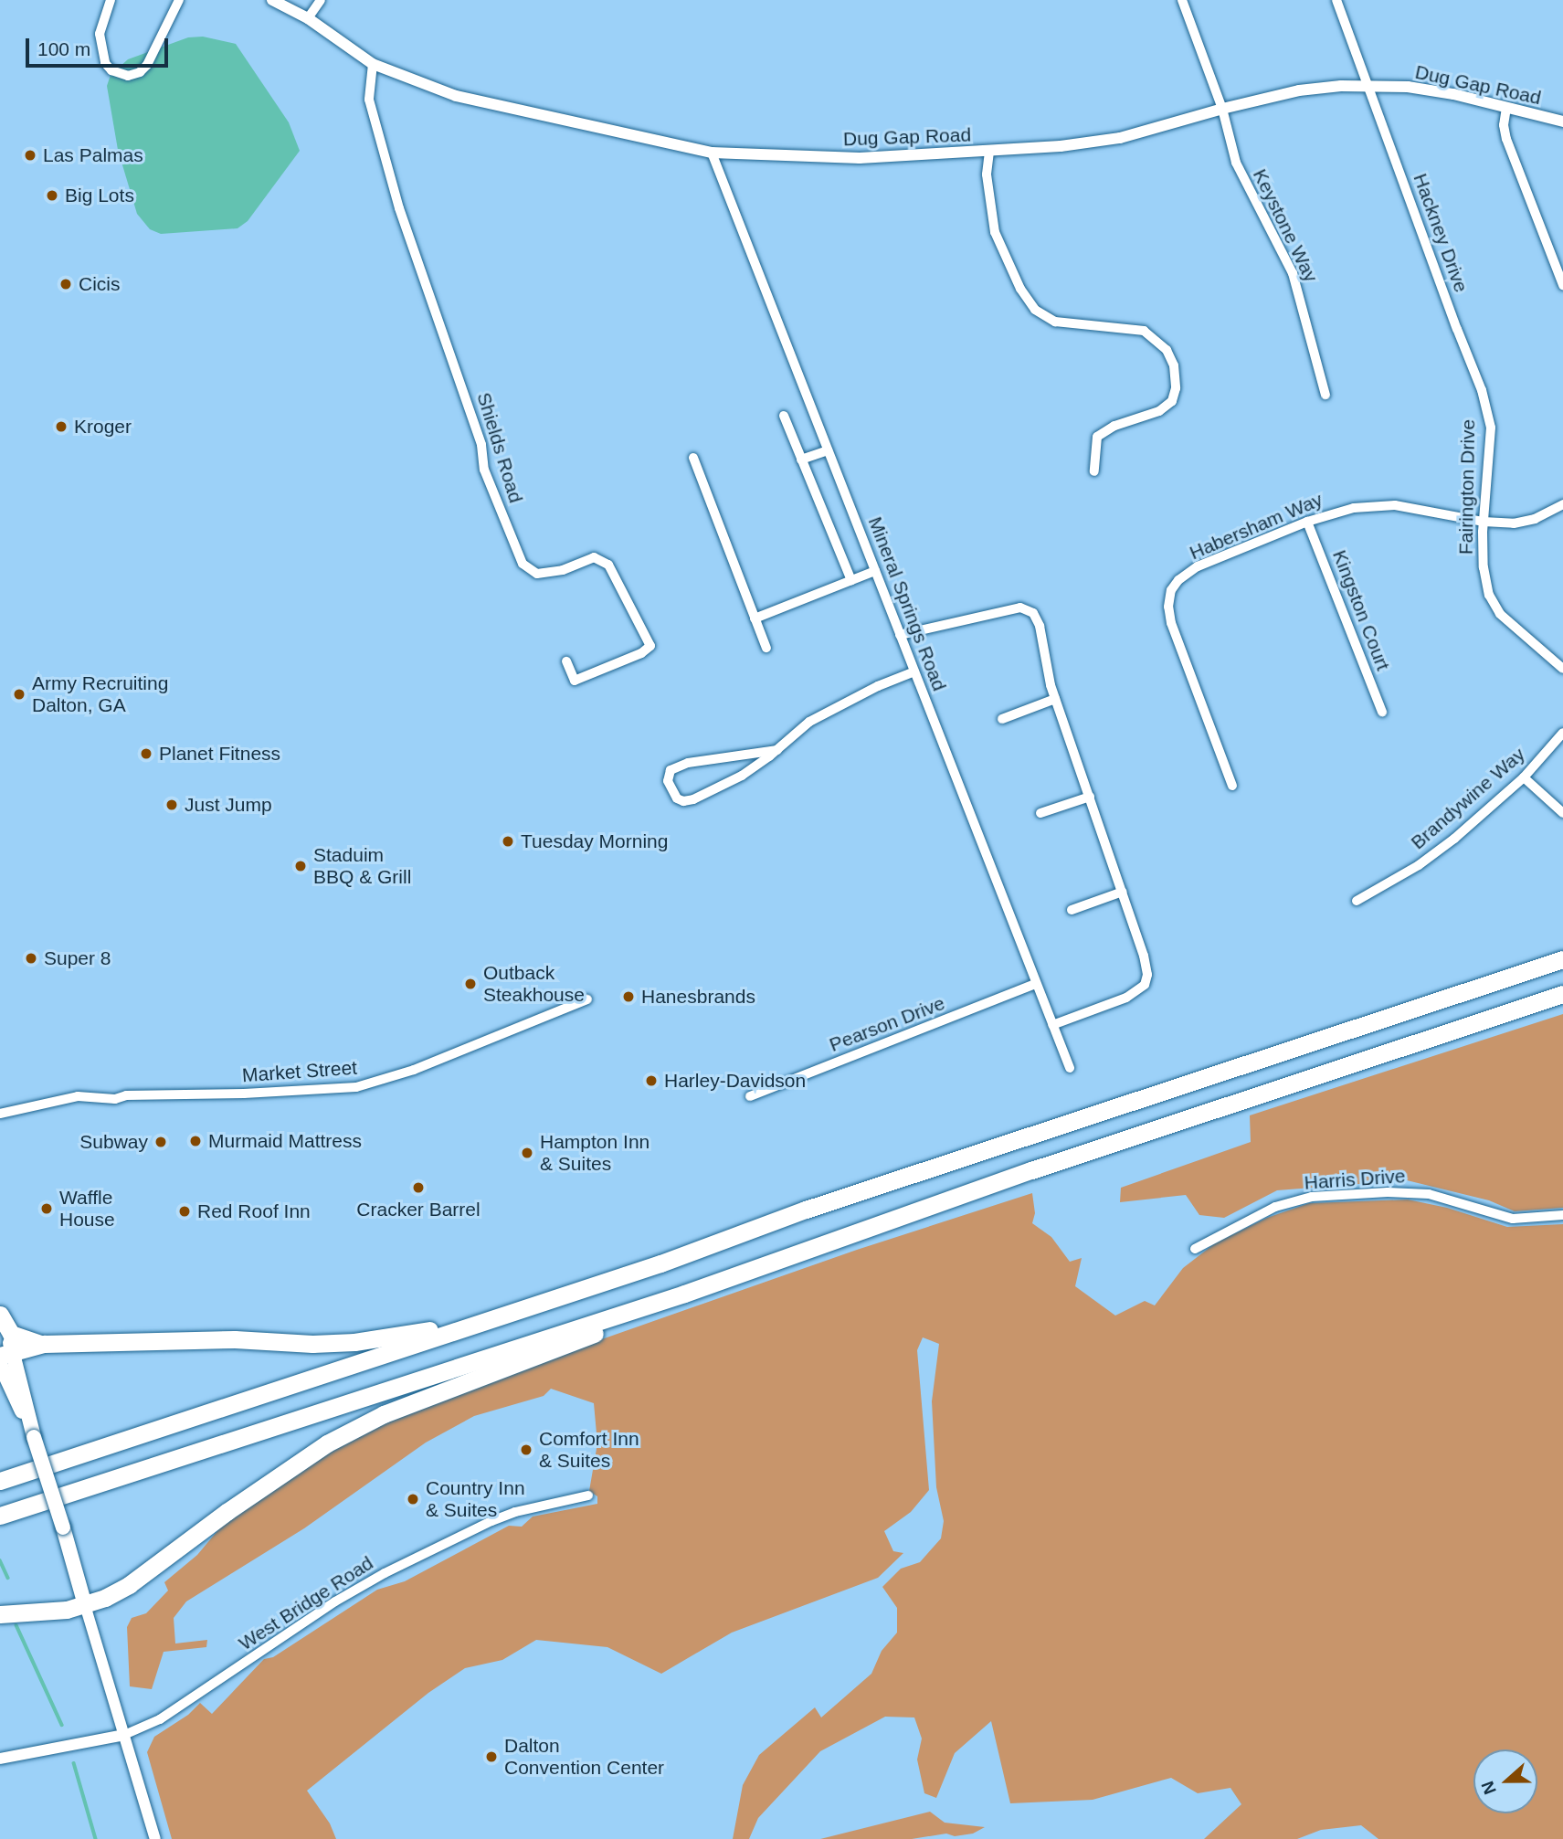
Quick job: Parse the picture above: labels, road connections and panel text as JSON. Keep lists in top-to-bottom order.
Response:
{
  "streets": {
    "street": [
      "Dug Gap Road",
      "Keystone Way",
      "Hackney Drive",
      "Shields Road",
      "Fairington Drive",
      "Habersham Way",
      "Mineral Springs Road",
      "Kingston Court",
      "Brandywine Way",
      "Pearson Drive",
      "Market Street",
      "Harris Drive",
      "West Bridge Road"
    ]
  },
  "crossings": [
    ["Dug Gap Road", "Keystone Way"],
    ["Dug Gap Road", "Hackney Drive"],
    ["Dug Gap Road", "Shields Road"],
    ["Dug Gap Road", "Mineral Springs Road"],
    ["Hackney Drive", "Fairington Drive"],
    ["Fairington Drive", "Habersham Way"],
    ["Habersham Way", "Kingston Court"],
    ["Mineral Springs Road", "Pearson Drive"]
  ],
  "places": [
    "Las Palmas",
    "Big Lots",
    "Cicis",
    "Kroger",
    "Army Recruiting Dalton, GA",
    "Planet Fitness",
    "Just Jump",
    "Tuesday Morning",
    "Staduim BBQ & Grill",
    "Super 8",
    "Outback Steakhouse",
    "Hanesbrands",
    "Harley-Davidson",
    "Murmaid Mattress",
    "Subway",
    "Hampton Inn & Suites",
    "Cracker Barrel",
    "Waffle House",
    "Red Roof Inn",
    "Comfort Inn & Suites",
    "Country Inn & Suites",
    "Dalton Convention Center"
  ],
  "scale_bar": "100 m",
  "north": "left"
}
